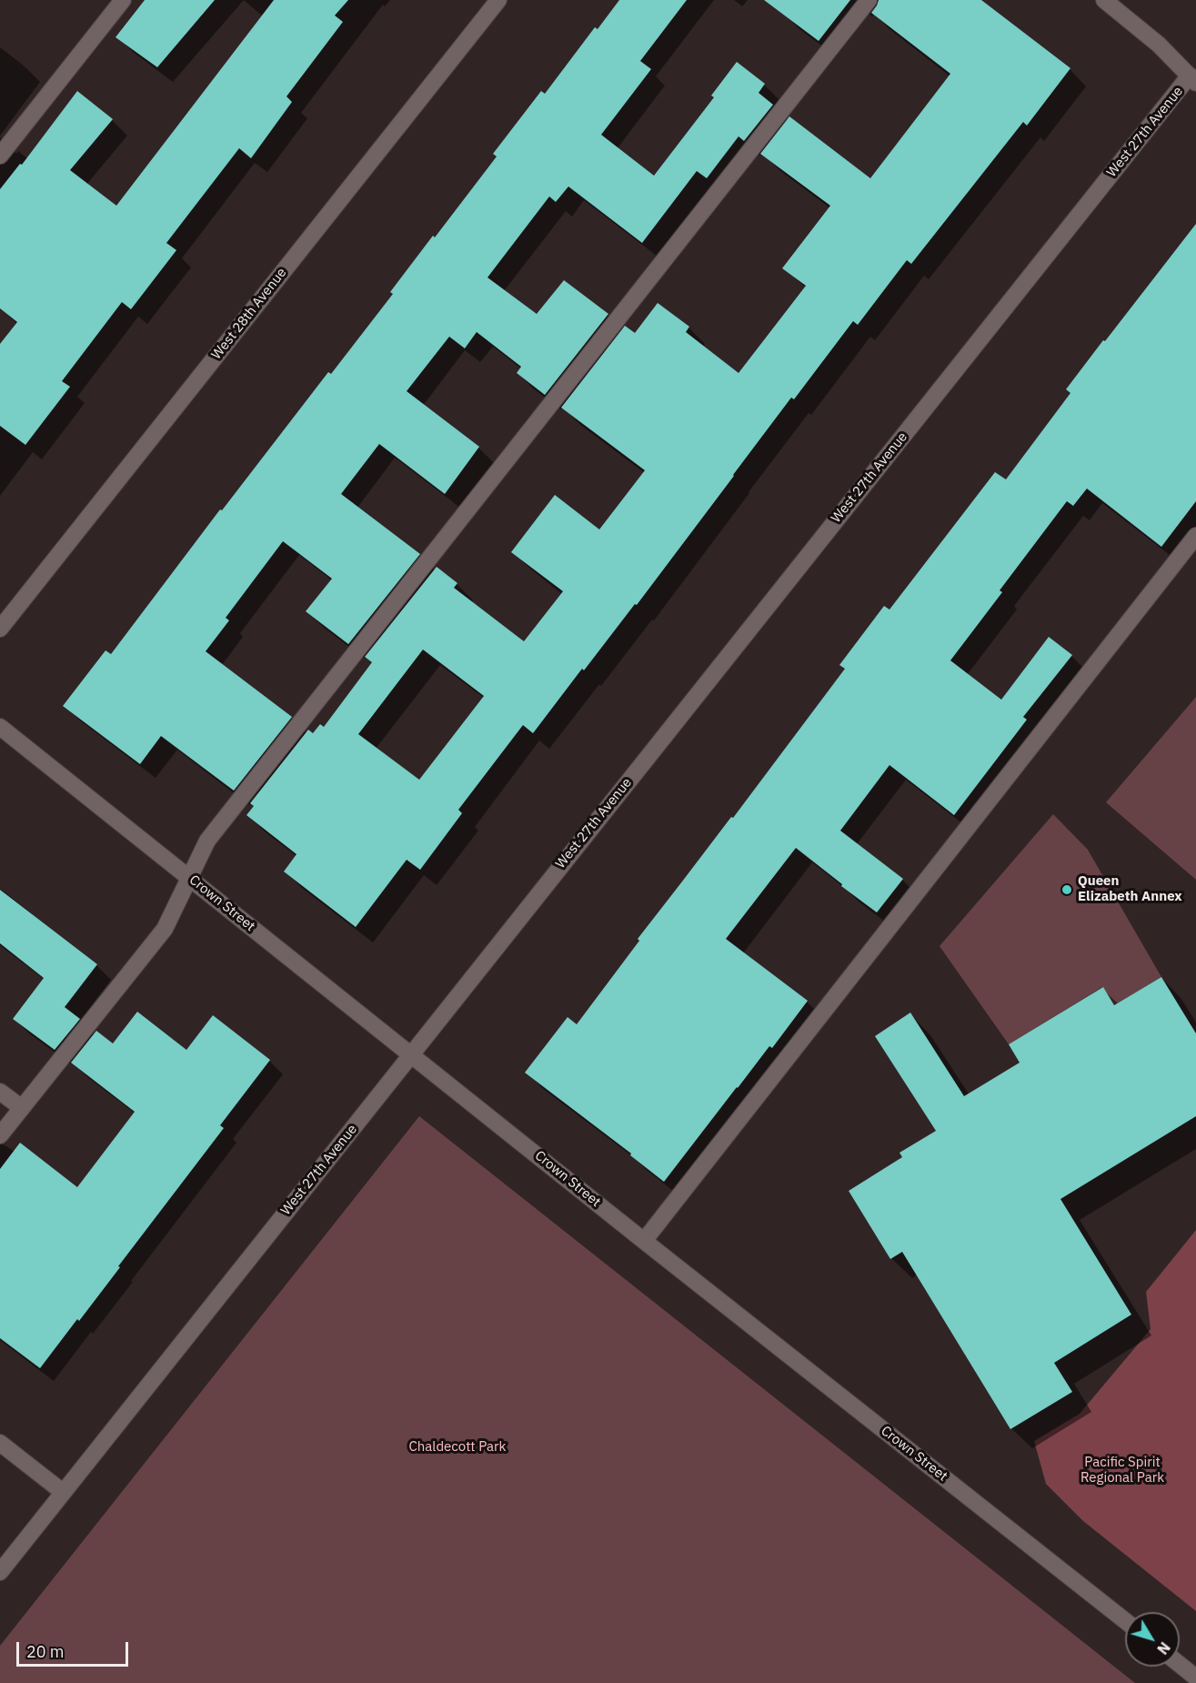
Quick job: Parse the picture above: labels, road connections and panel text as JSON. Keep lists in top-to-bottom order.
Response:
{
  "streets": {
    "street": ["West 27th Avenue", "West 28th Avenue", "Crown Street"]
  },
  "crossings": [
    ["West 27th Avenue", "Crown Street"]
  ],
  "parks": ["Chaldecott Park", "Pacific Spirit Regional Park"],
  "places": ["Queen Elizabeth Annex"],
  "scale_bar": "20 m",
  "north": "bottom right"
}
